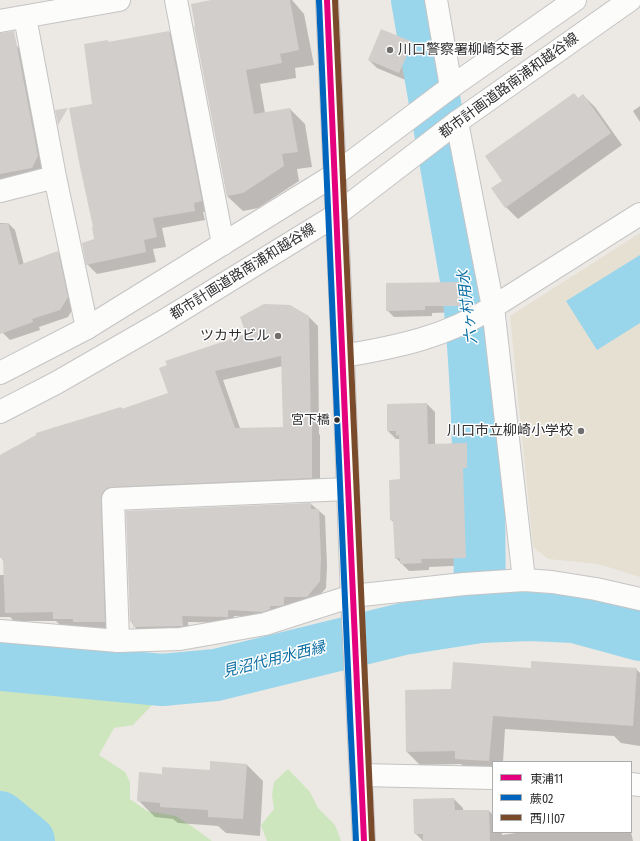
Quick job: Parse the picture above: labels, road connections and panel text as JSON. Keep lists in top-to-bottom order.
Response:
{
  "streets": {
    "street": ["都市計画道路南浦和越谷線"]
  },
  "water": ["六ヶ村用水", "見沼代用水西縁"],
  "places": [
    "川口警察署柳崎交番",
    "ツカサビル",
    "宮下橋",
    "川口市立柳崎小学校"
  ],
  "lines": ["transit line 東浦11", "transit line 蕨02", "transit line 西川07"],
  "legend": ["東浦11", "蕨02", "西川07"]
}
